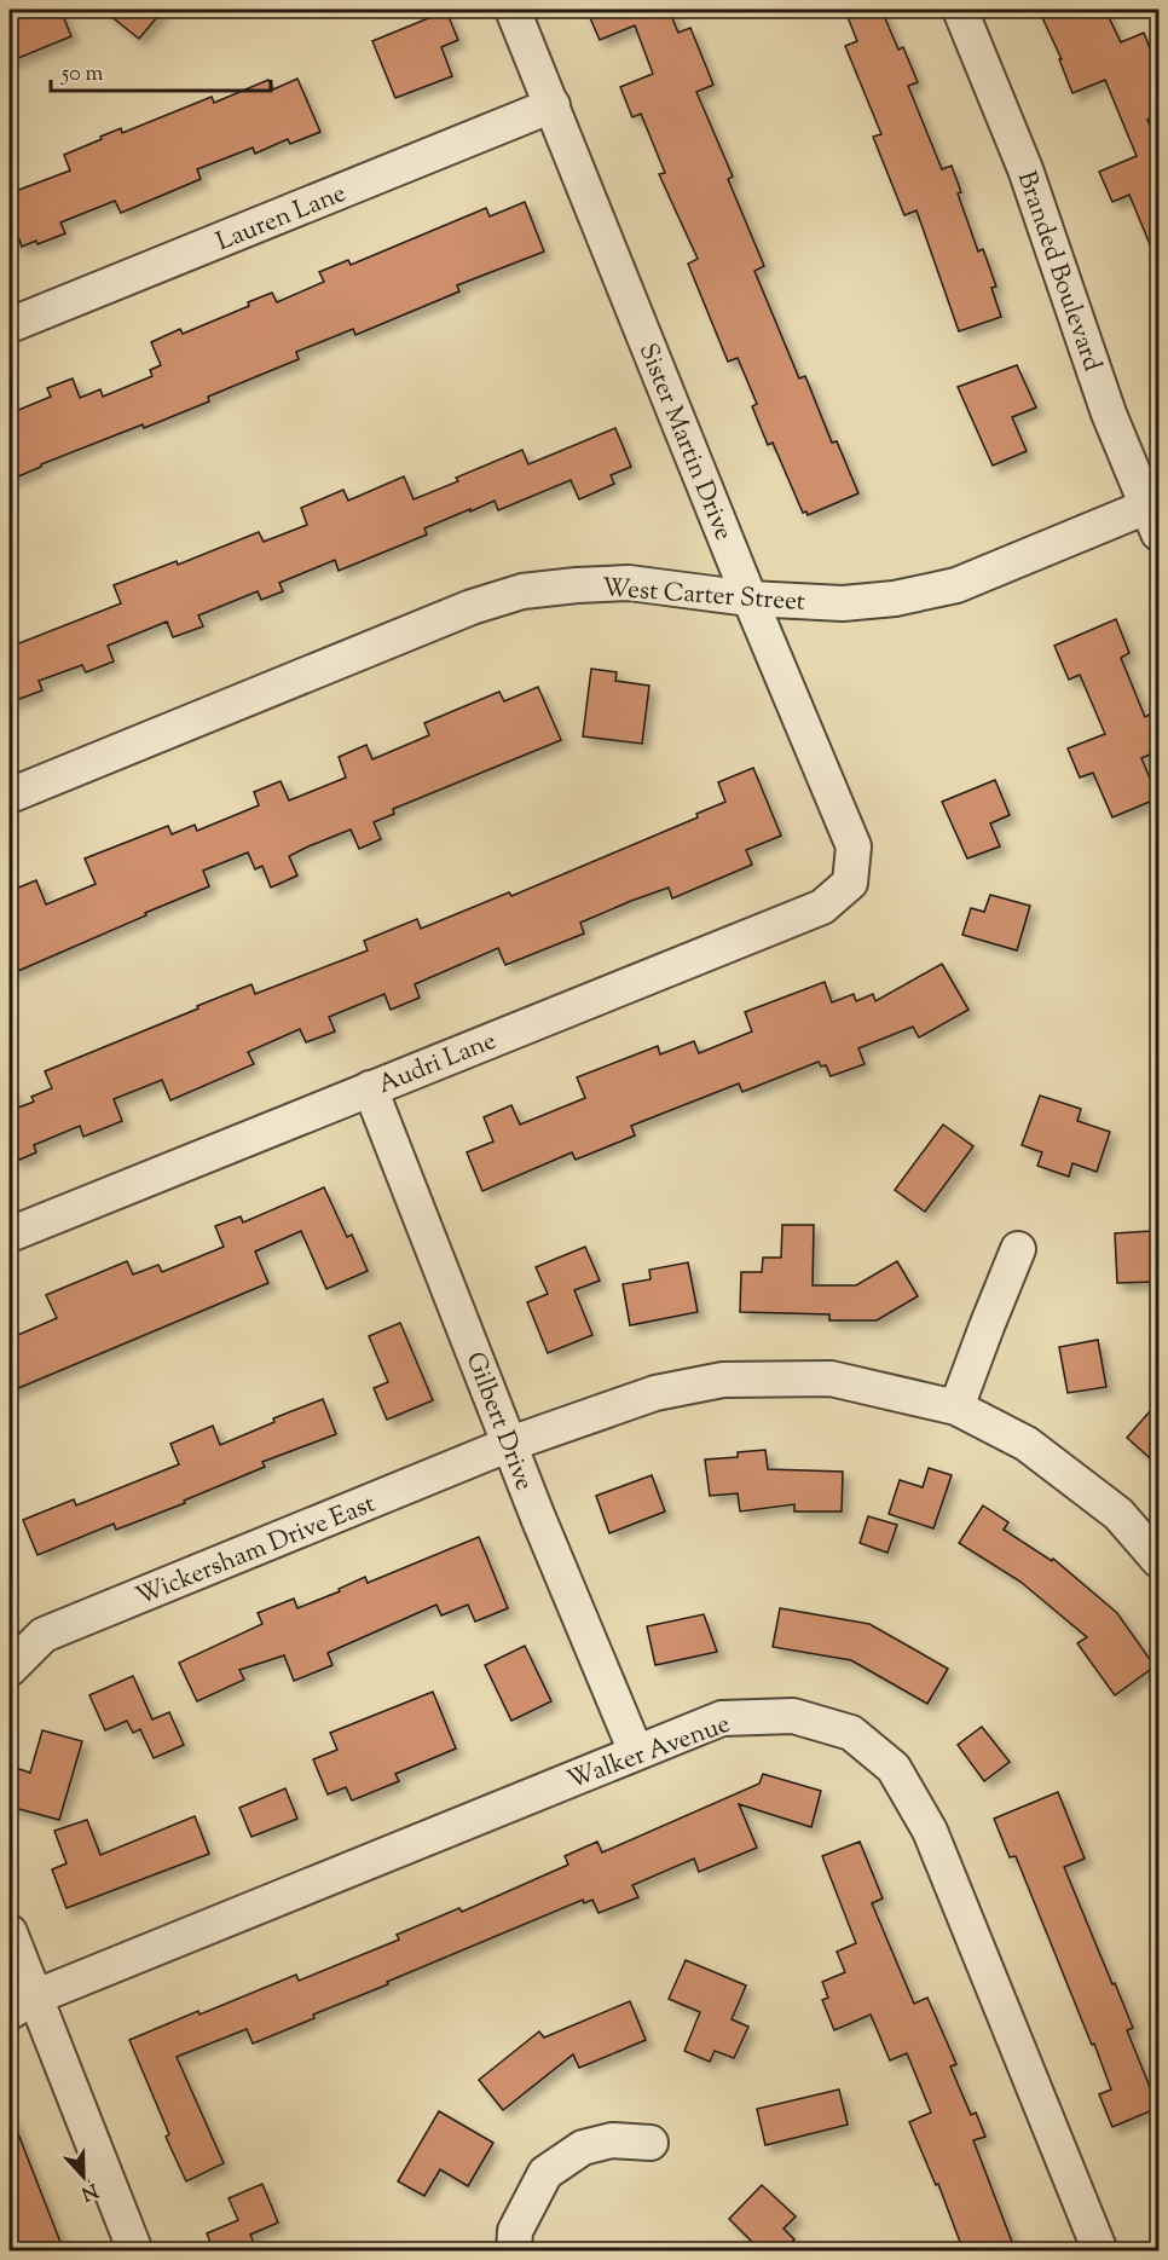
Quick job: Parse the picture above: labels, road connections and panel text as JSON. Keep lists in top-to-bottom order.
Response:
{
  "streets": {
    "street": [
      "Lauren Lane",
      "Branded Boulevard",
      "Sister Martin Drive",
      "West Carter Street",
      "Audri Lane",
      "Gilbert Drive",
      "Wickersham Drive East",
      "Walker Avenue"
    ]
  },
  "crossings": [
    ["Lauren Lane", "Sister Martin Drive"],
    ["Branded Boulevard", "West Carter Street"],
    ["Sister Martin Drive", "West Carter Street"],
    ["Sister Martin Drive", "Audri Lane"],
    ["Audri Lane", "Gilbert Drive"],
    ["Gilbert Drive", "Wickersham Drive East"],
    ["Gilbert Drive", "Walker Avenue"]
  ],
  "scale_bar": "50 m",
  "north": "bottom"
}
